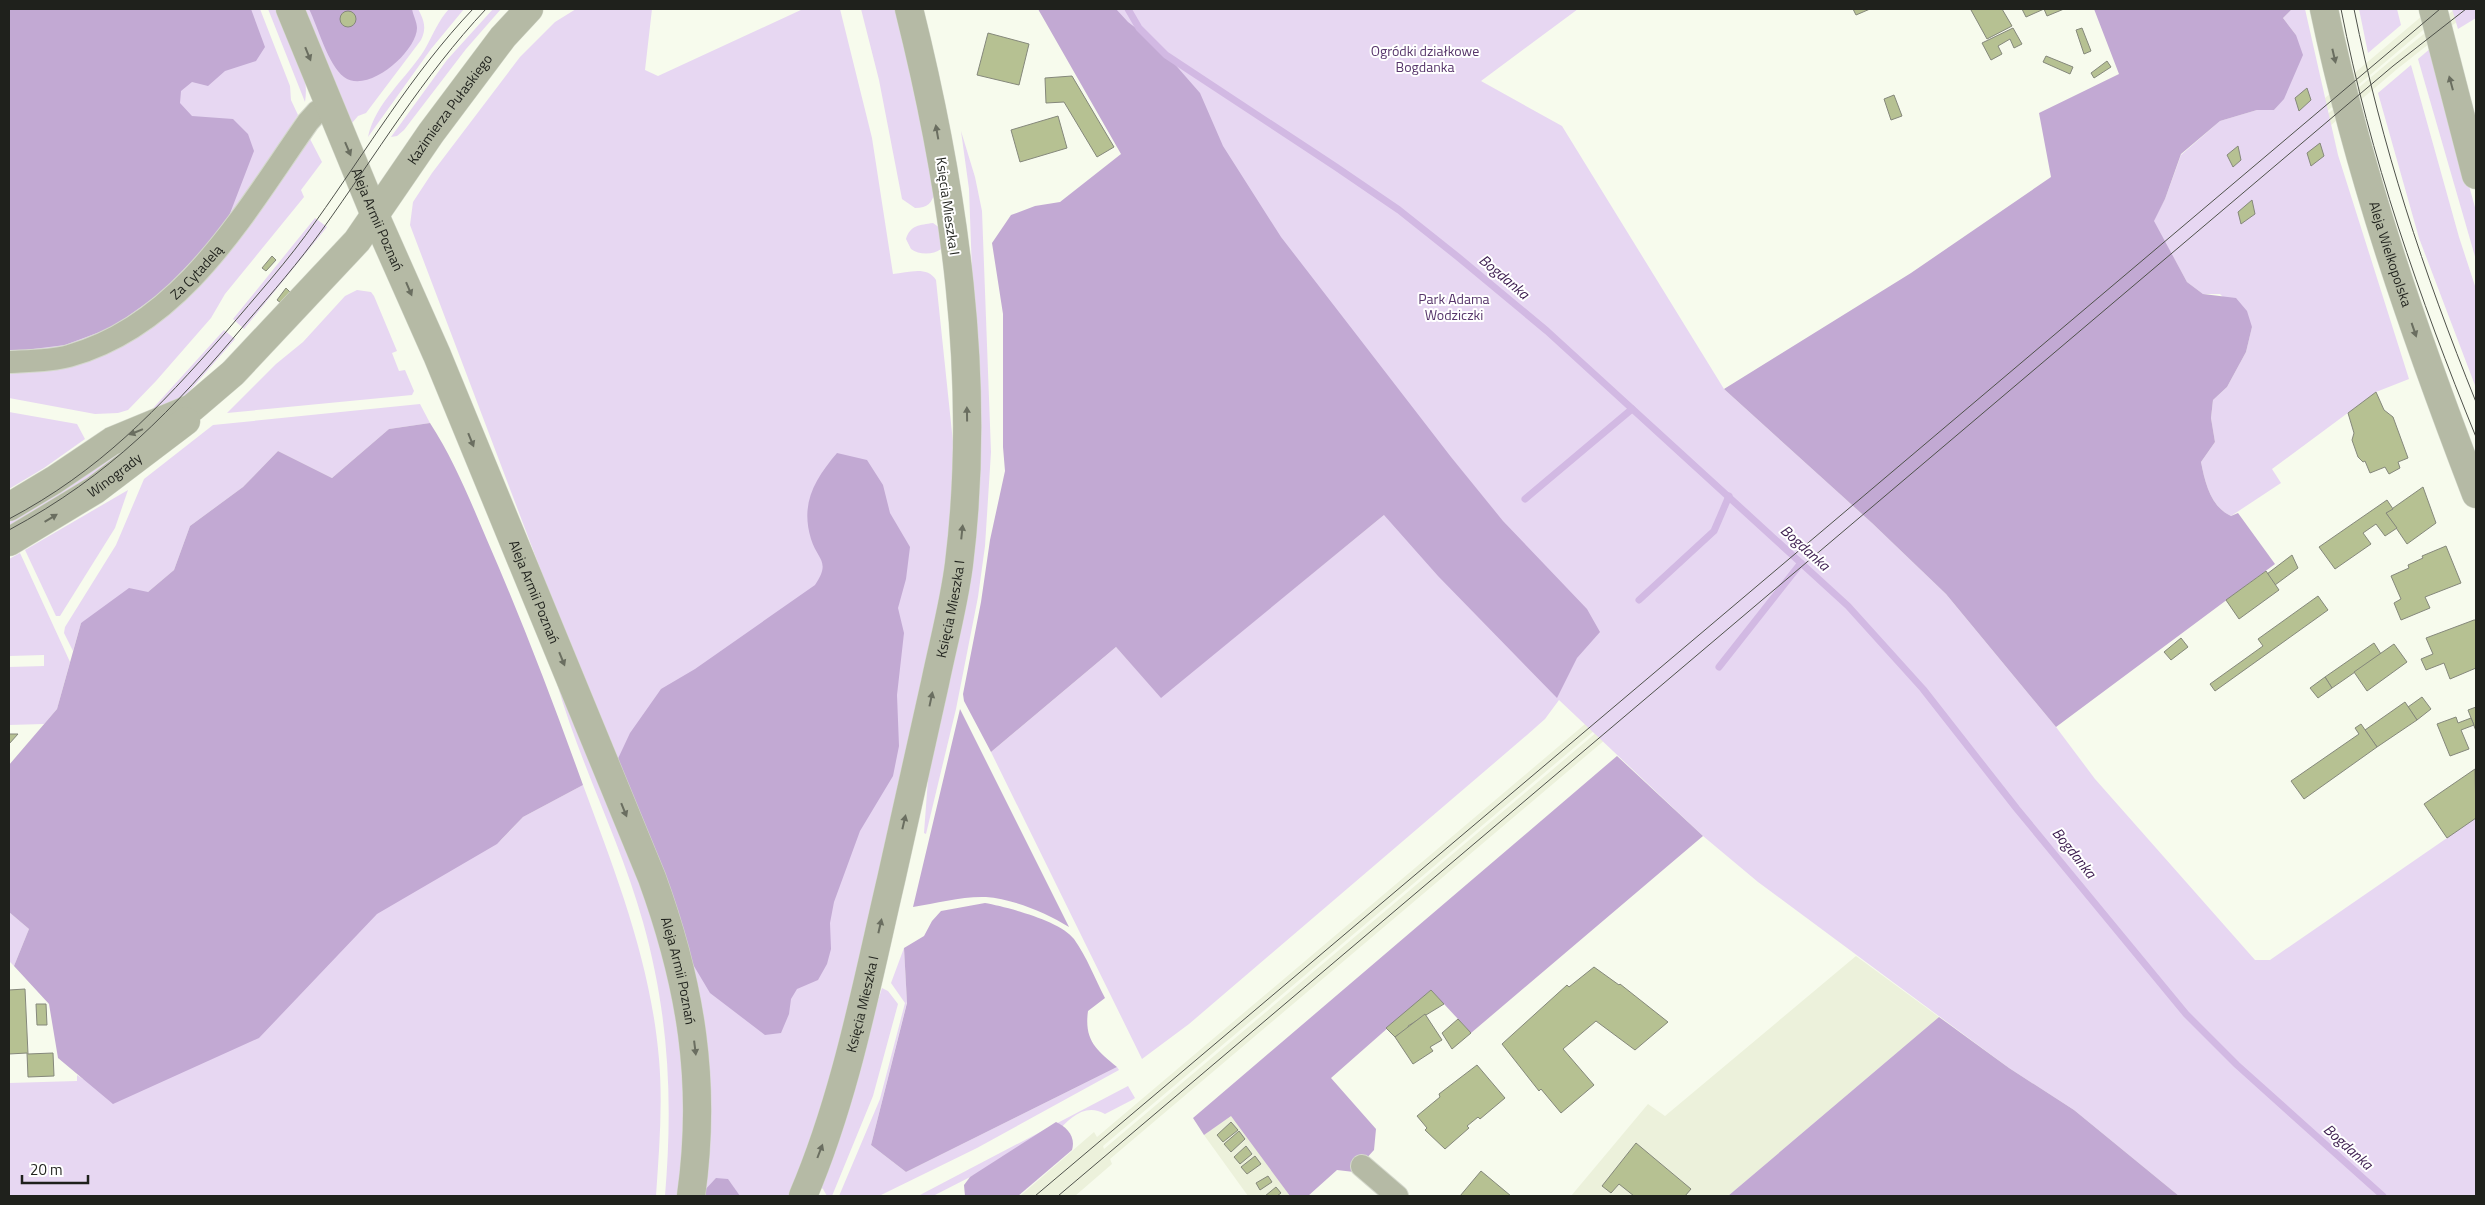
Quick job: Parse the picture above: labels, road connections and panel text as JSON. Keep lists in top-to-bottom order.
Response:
{
  "streets": {
    "street": [
      "Kazimierza Pułaskiego",
      "Księcia Mieszka I",
      "Aleja Armii Poznań",
      "Aleja Wielkopolska",
      "Za Cytadelą",
      "Winogrady"
    ]
  },
  "crossings": [
    ["Kazimierza Pułaskiego", "Aleja Armii Poznań"],
    ["Kazimierza Pułaskiego", "Winogrady"],
    ["Aleja Armii Poznań", "Za Cytadelą"],
    ["Aleja Armii Poznań", "Winogrady"]
  ],
  "one_way": ["Księcia Mieszka I", "Aleja Armii Poznań"],
  "water": ["Bogdanka"],
  "parks": ["Ogródki działkowe Bogdanka", "Park Adama Wodziczki"],
  "scale_bar": "20 m"
}
